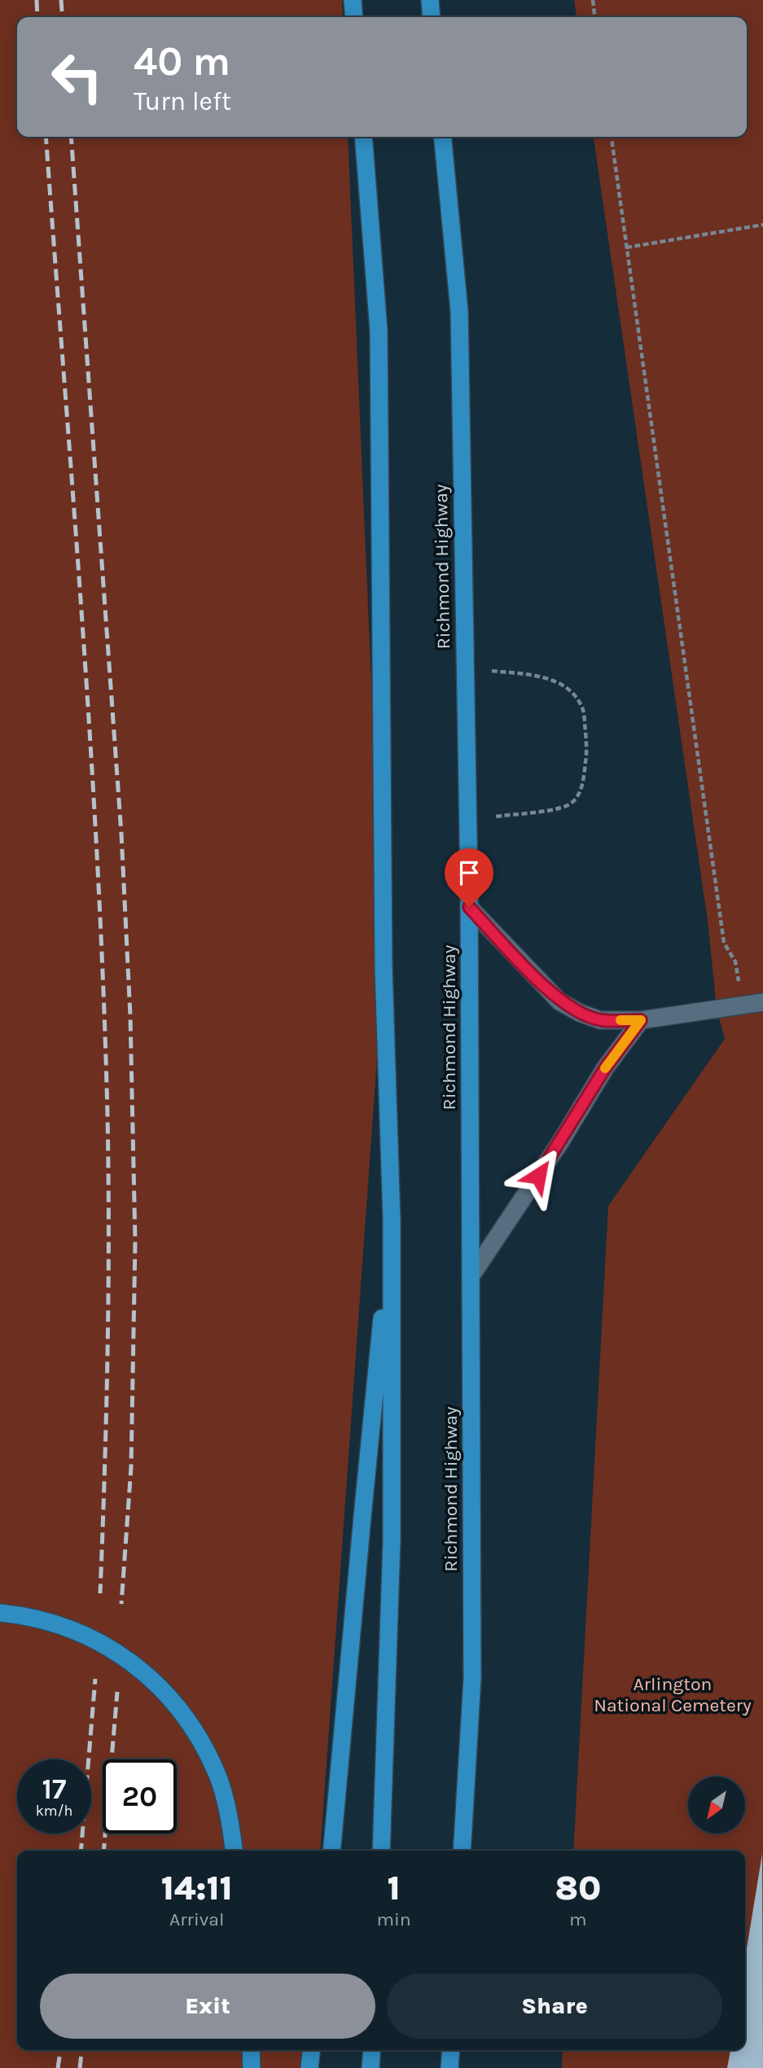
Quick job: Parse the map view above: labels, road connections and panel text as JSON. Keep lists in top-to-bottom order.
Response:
{
  "streets": {
    "highway": ["Richmond Highway"]
  },
  "parks": ["Arlington National Cemetery"],
  "north": "bottom left",
  "page": {
    "turn": ["40 m", "Turn left"],
    "speed": "17 km/h",
    "limit": "20",
    "eta": [
      "14:11",
      "Arrival",
      "1",
      "min",
      "80",
      "m"
    ],
    "buttons": ["Exit", "Share"]
  }
}
